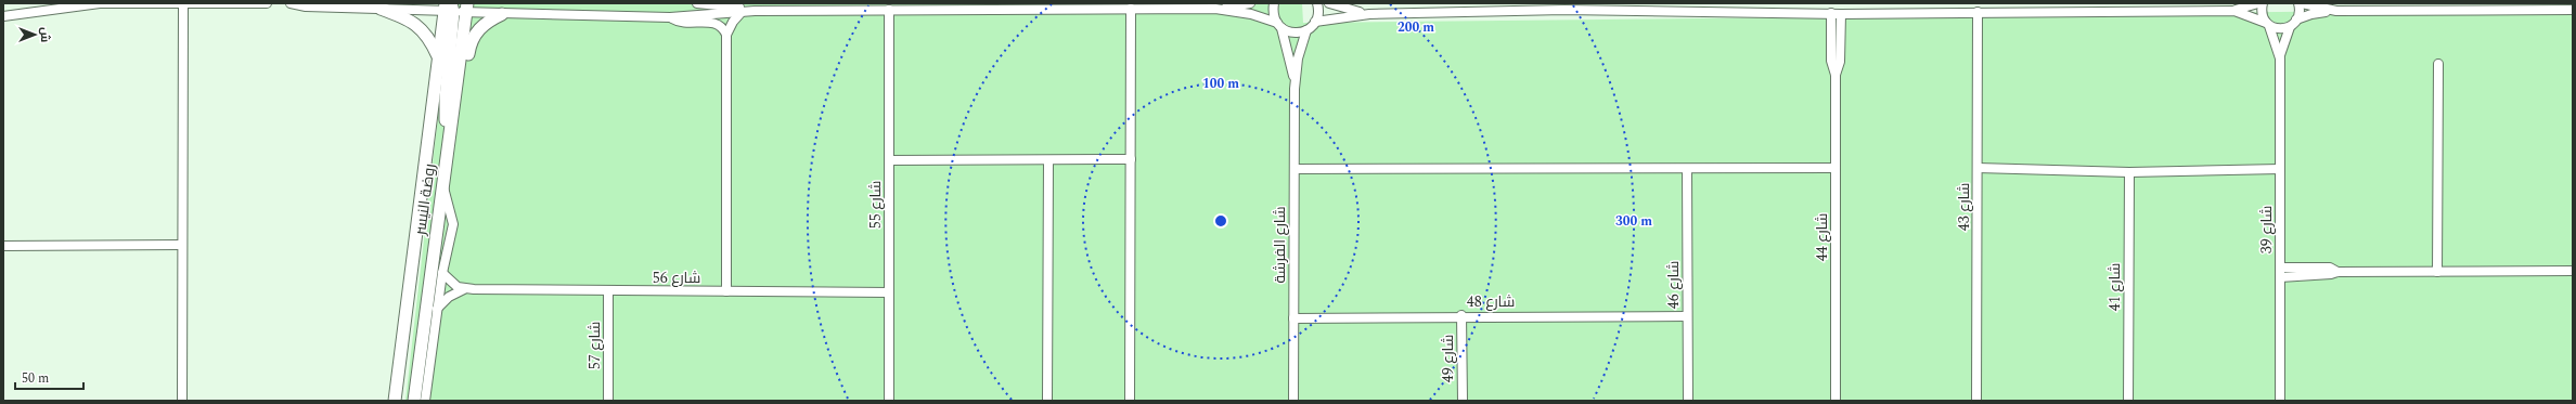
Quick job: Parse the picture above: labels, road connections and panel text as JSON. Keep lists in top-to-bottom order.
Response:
{
  "streets": {
    "street": [
      "روضة النيسر",
      "شارع 55",
      "شارع 43",
      "شارع 39",
      "شارع 44",
      "شارع الفرشة",
      "شارع 56",
      "شارع 46",
      "شارع 41",
      "شارع 48",
      "شارع 57",
      "شارع 49"
    ]
  },
  "crossings": [
    ["شارع 55", "شارع 56"],
    ["شارع الفرشة", "شارع 48"],
    ["شارع 56", "شارع 57"],
    ["شارع 46", "شارع 48"],
    ["شارع 48", "شارع 49"]
  ],
  "scale_bar": "50 m",
  "north": "right",
  "rings": ["200 m", "100 m", "300 m"]
}
